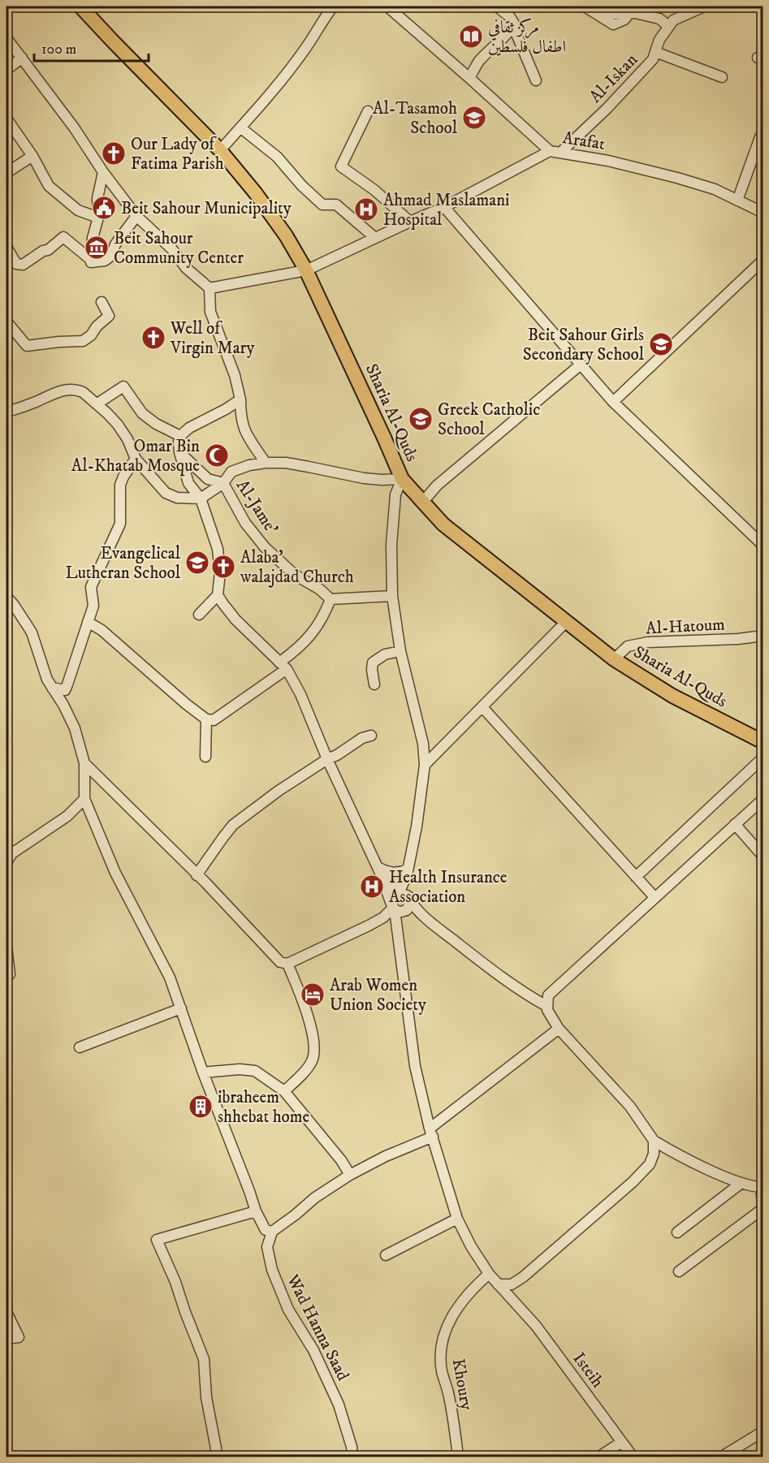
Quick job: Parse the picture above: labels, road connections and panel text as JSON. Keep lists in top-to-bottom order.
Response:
{
  "streets": {
    "main road": ["Sharia Al-Quds"],
    "street": [
      "Al-Iskan",
      "Arafat",
      "Al-Jame'",
      "Al-Hatoum",
      "Wad Hanna Saad",
      "Isteih",
      "Khoury"
    ]
  },
  "crossings": [
    ["Al-Iskan", "Arafat"],
    ["Sharia Al-Quds", "Al-Hatoum"],
    ["Isteih", "Khoury"]
  ],
  "places": {
    "library": ["مركز ثقافي اطفال فلسطين"],
    "school or university": [
      "Al-Tasamoh School",
      "Beit Sahour Girls Secondary School",
      "Greek Catholic School",
      "Evangelical Lutheran School"
    ],
    "church": ["Our Lady of Fatima Parish", "Well of Virgin Mary", "Alaba' walajdad Church"],
    "public building": ["Beit Sahour Municipality"],
    "hospital": ["Ahmad Maslamani Hospital", "Health Insurance Association"],
    "museum": ["Beit Sahour Community Center"],
    "mosque": ["Omar Bin Al-Khatab Mosque"],
    "hotel": ["Arab Women Union Society"],
    "building": ["ibraheem shhebat home"]
  },
  "scale_bar": "100 m"
}
